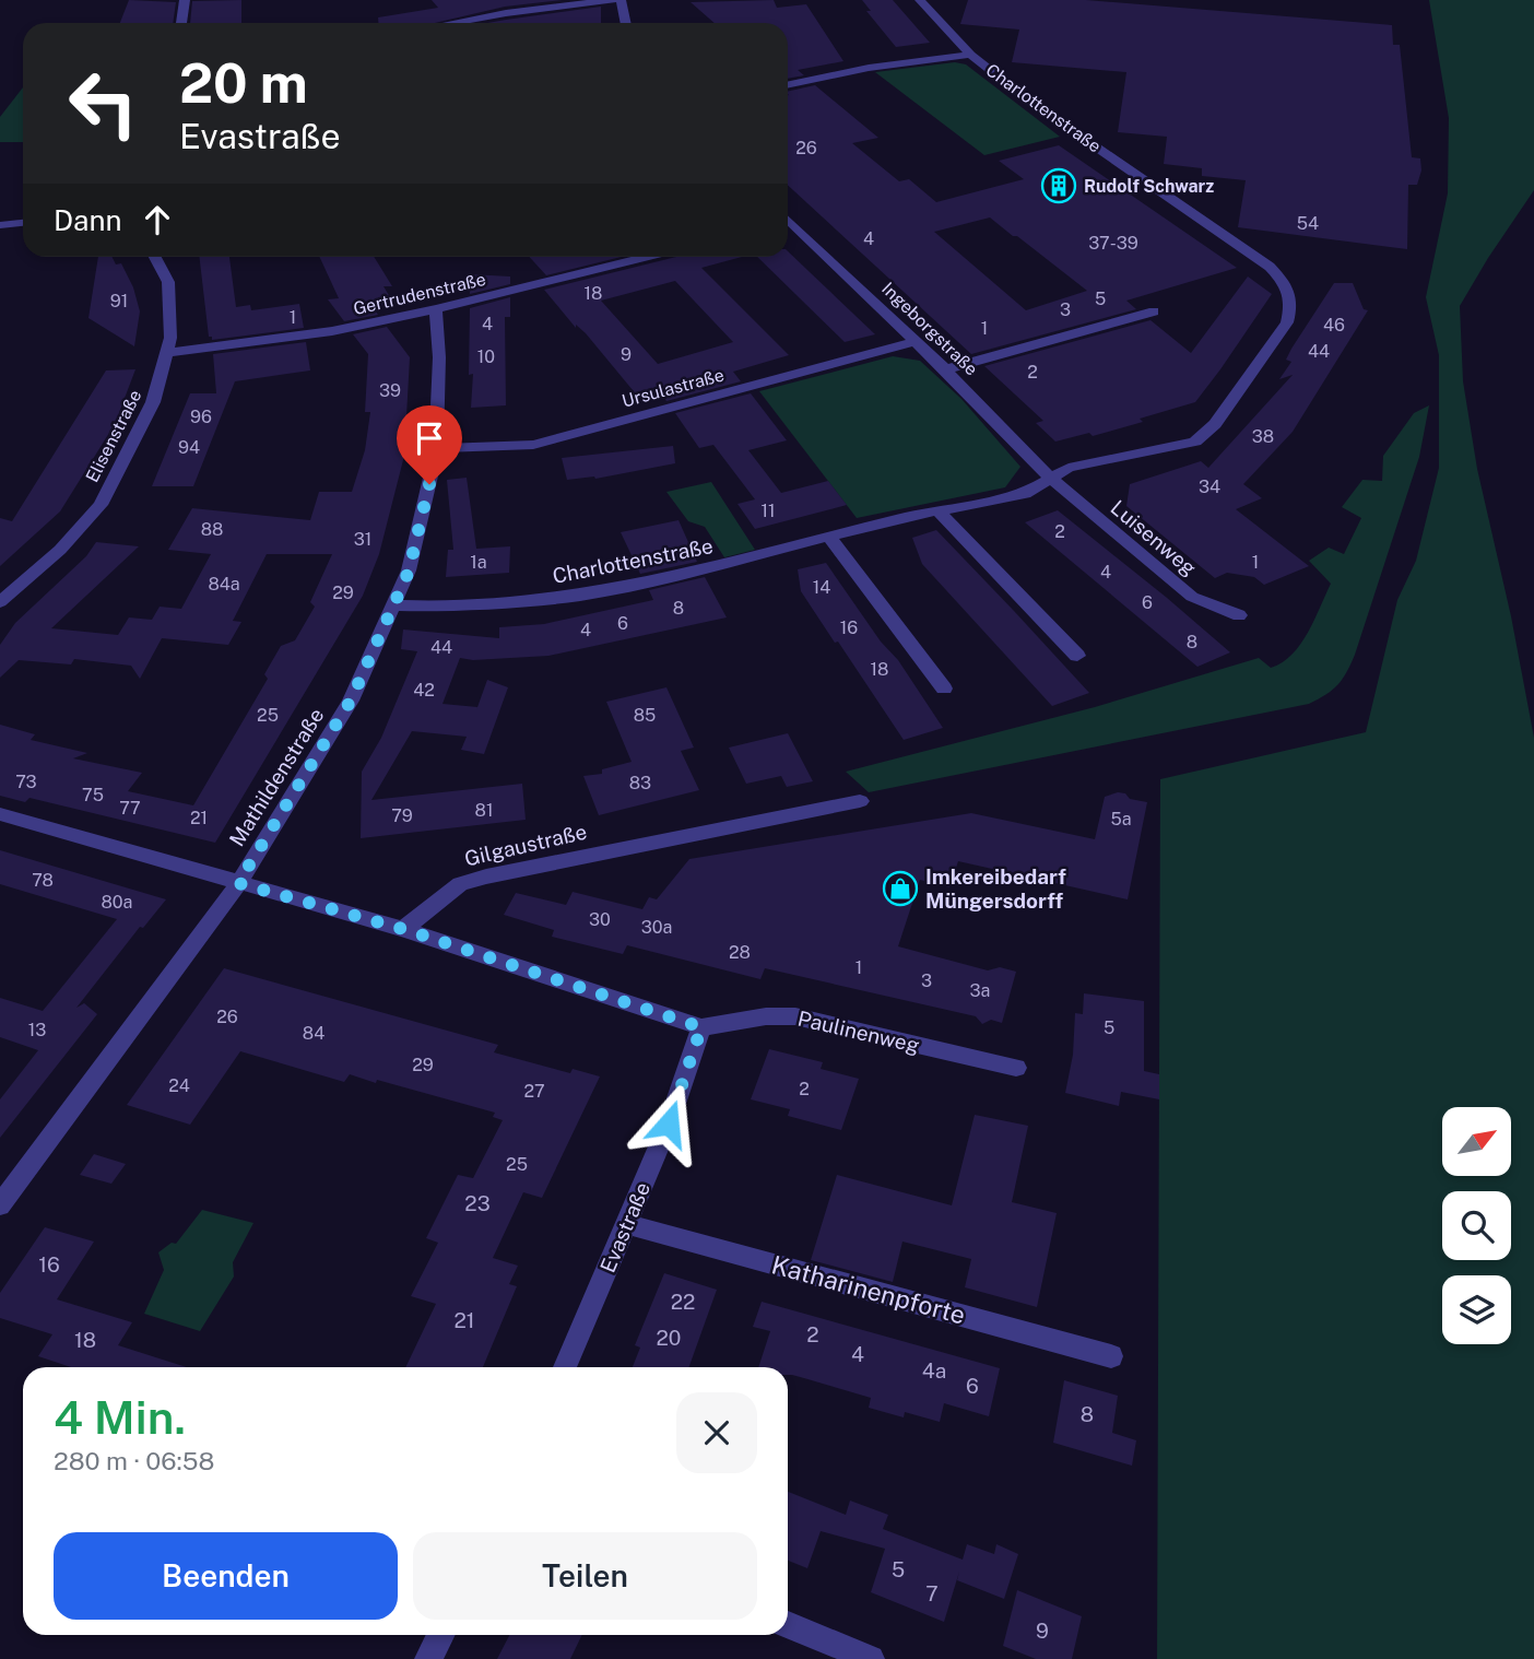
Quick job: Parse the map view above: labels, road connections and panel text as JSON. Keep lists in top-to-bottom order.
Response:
{
  "streets": {
    "street": [
      "Charlottenstraße",
      "Gertrudenstraße",
      "Ingeborgstraße",
      "Ursulastraße",
      "Elisenstraße",
      "Luisenweg",
      "Mathildenstraße",
      "Gilgaustraße",
      "Paulinenweg",
      "Evastraße",
      "Katharinenpforte"
    ]
  },
  "crossings": [
    ["Charlottenstraße", "Ingeborgstraße"],
    ["Charlottenstraße", "Luisenweg"],
    ["Charlottenstraße", "Mathildenstraße"],
    ["Gertrudenstraße", "Elisenstraße"],
    ["Gertrudenstraße", "Mathildenstraße"],
    ["Ingeborgstraße", "Ursulastraße"],
    ["Ingeborgstraße", "Luisenweg"],
    ["Ursulastraße", "Mathildenstraße"],
    ["Paulinenweg", "Evastraße"],
    ["Evastraße", "Katharinenpforte"]
  ],
  "places": {
    "building": ["Rudolf Schwarz"],
    "shop": ["Imkereibedarf Müngersdorff"]
  },
  "house_numbers": [
    "26",
    "54",
    "4",
    "37-39",
    "18",
    "5",
    "91",
    "3",
    "1",
    "4",
    "46",
    "1",
    "44",
    "9",
    "10",
    "2",
    "39",
    "96",
    "38",
    "94",
    "34",
    "11",
    "88",
    "2",
    "31",
    "1a",
    "1",
    "4",
    "84a",
    "14",
    "29",
    "6",
    "8",
    "6",
    "16",
    "4",
    "8",
    "44",
    "18",
    "42",
    "25",
    "85",
    "73",
    "83",
    "75",
    "77",
    "81",
    "79",
    "21",
    "5a",
    "78",
    "80a",
    "30",
    "30a",
    "28",
    "1",
    "3",
    "3a",
    "26",
    "5",
    "13",
    "84",
    "29",
    "24",
    "2",
    "27",
    "25",
    "23",
    "16",
    "22",
    "21",
    "2",
    "20",
    "18",
    "4",
    "4a",
    "6",
    "8",
    "5",
    "7",
    "9"
  ],
  "north": "top right",
  "page": {
    "turn": ["20 m", "Evastraße"],
    "then": "Dann",
    "heading": ["4 Min.", "280 m · 06:58"],
    "buttons": ["Beenden", "Teilen"]
  }
}
